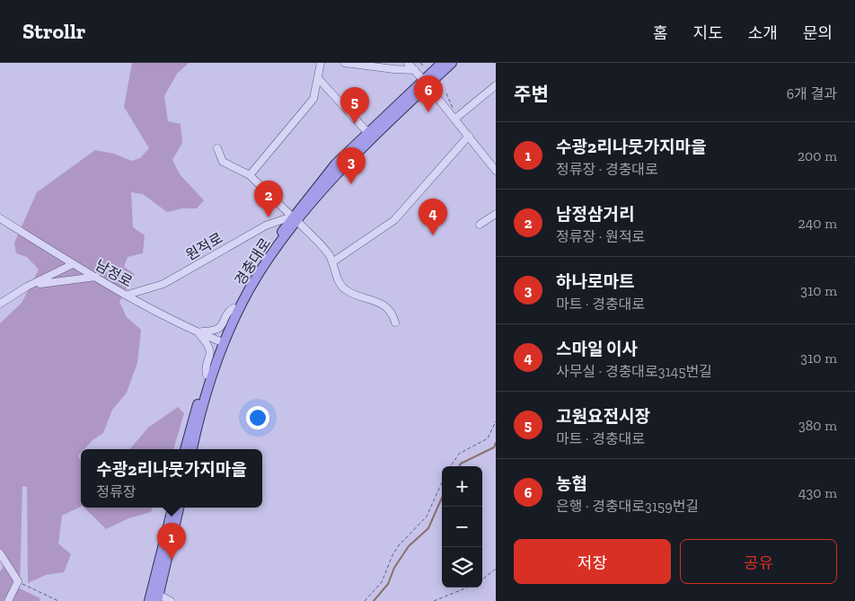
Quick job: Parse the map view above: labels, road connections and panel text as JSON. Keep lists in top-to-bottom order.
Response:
{
  "streets": {
    "main road": ["경충대로"],
    "street": ["원적로", "남정로"]
  },
  "crossings": [
    ["원적로", "경충대로"],
    ["원적로", "남정로"],
    ["경충대로", "남정로"]
  ],
  "page": {
    "header": "Strollr",
    "nav": [
      "홈",
      "지도",
      "소개",
      "문의"
    ],
    "heading": ["주변", "6개 결과"],
    "pins": [
      "6",
      "5",
      "3",
      "2",
      "4",
      "1"
    ],
    "list": [
      {
        "mark": "1",
        "name": "수광2리나뭇가지마을",
        "note": "정류장 · 경충대로",
        "value": "200 m"
      },
      {
        "mark": "2",
        "name": "남정삼거리",
        "note": "정류장 · 원적로",
        "value": "240 m"
      },
      {
        "mark": "3",
        "name": "하나로마트",
        "note": "마트 · 경충대로",
        "value": "310 m"
      },
      {
        "mark": "4",
        "name": "스마일 이사",
        "note": "사무실 · 경충대로3145번길",
        "value": "310 m"
      },
      {
        "mark": "5",
        "name": "고원요전시장",
        "note": "마트 · 경충대로",
        "value": "380 m"
      },
      {
        "mark": "6",
        "name": "농협",
        "note": "은행 · 경충대로3159번길",
        "value": "430 m"
      }
    ],
    "popup": ["수광2리나뭇가지마을", "정류장"],
    "map_buttons": ["+", "−"],
    "buttons": ["저장", "공유"]
  }
}
